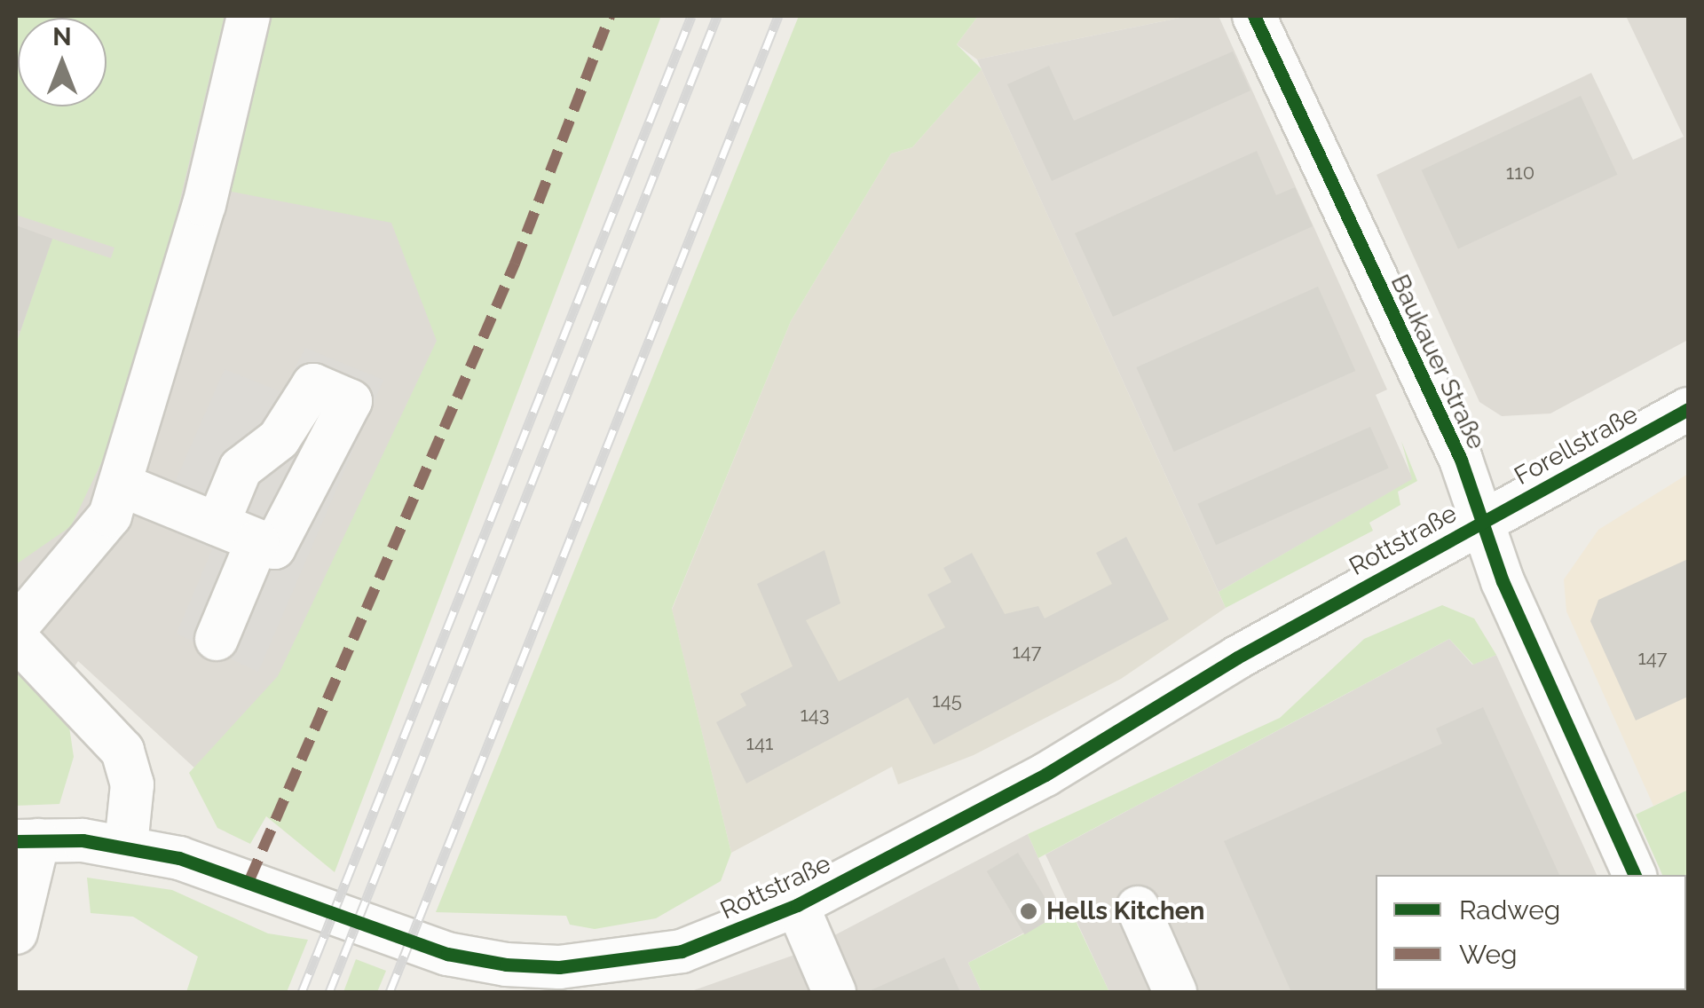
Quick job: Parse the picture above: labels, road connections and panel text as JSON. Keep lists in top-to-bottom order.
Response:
{
  "streets": {
    "street": ["Baukauer Straße", "Forellstraße", "Rottstraße"]
  },
  "crossings": [
    ["Baukauer Straße", "Forellstraße"],
    ["Baukauer Straße", "Rottstraße"],
    ["Forellstraße", "Rottstraße"]
  ],
  "places": ["Hells Kitchen"],
  "house_numbers": [
    "110",
    "147",
    "147",
    "145",
    "143",
    "141"
  ],
  "legend": ["Radweg", "Weg"],
  "north": "top"
}
